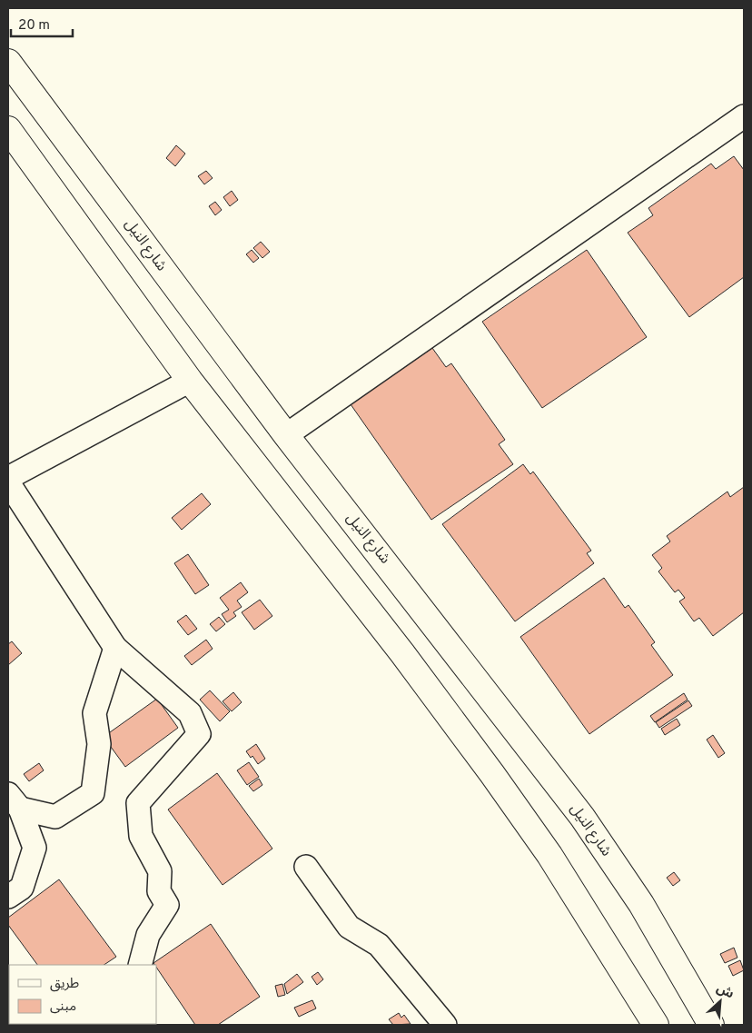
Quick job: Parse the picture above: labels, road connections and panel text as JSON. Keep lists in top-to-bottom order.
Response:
{
  "streets": {
    "main road": ["شارع النيل"]
  },
  "legend": ["طريق", "مبنى"],
  "scale_bar": "20 m",
  "north": "top right"
}
